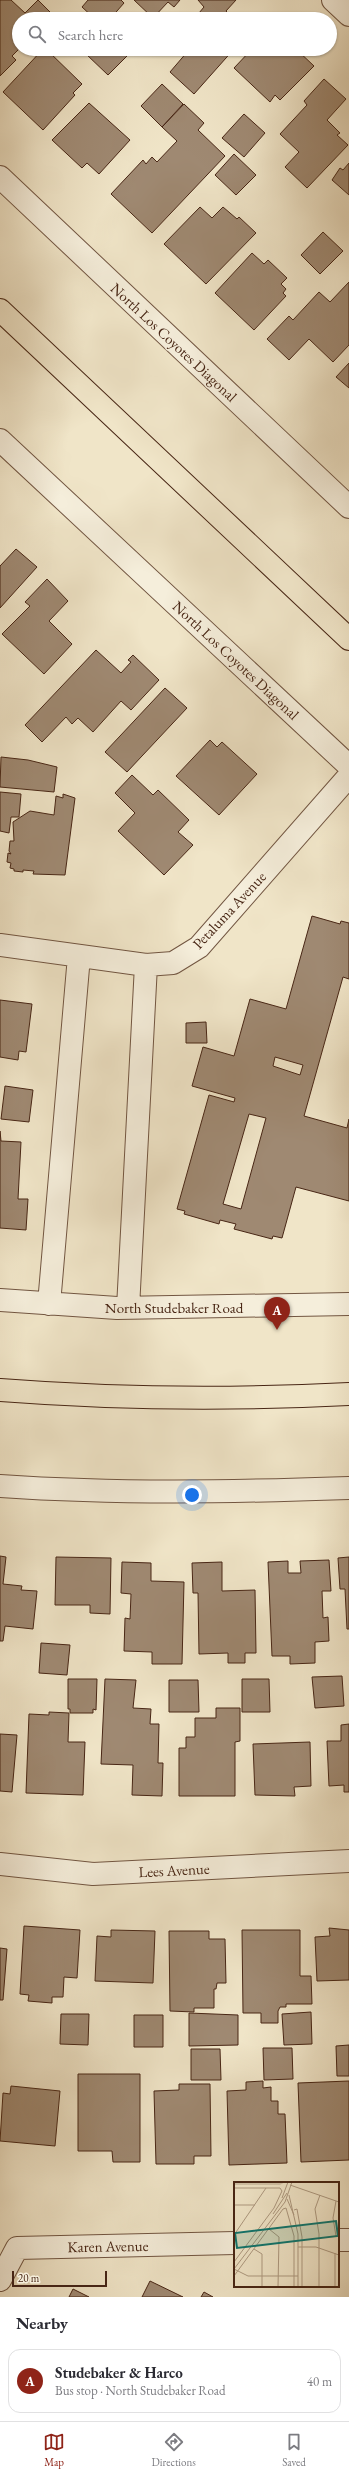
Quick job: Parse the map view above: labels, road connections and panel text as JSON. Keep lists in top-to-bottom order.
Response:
{
  "streets": {
    "street": [
      "North Los Coyotes Diagonal",
      "Petaluma Avenue",
      "North Studebaker Road",
      "Lees Avenue",
      "Karen Avenue"
    ]
  },
  "scale_bar": "20 m",
  "page": {
    "search": "Search here",
    "pins": "A",
    "scale": "20 m",
    "heading": "Nearby",
    "list": [
      {
        "mark": "A",
        "name": "Studebaker & Harco",
        "note": "Bus stop · North Studebaker Road",
        "value": "40 m"
      }
    ],
    "nav": ["Map", "Directions", "Saved"]
  }
}
